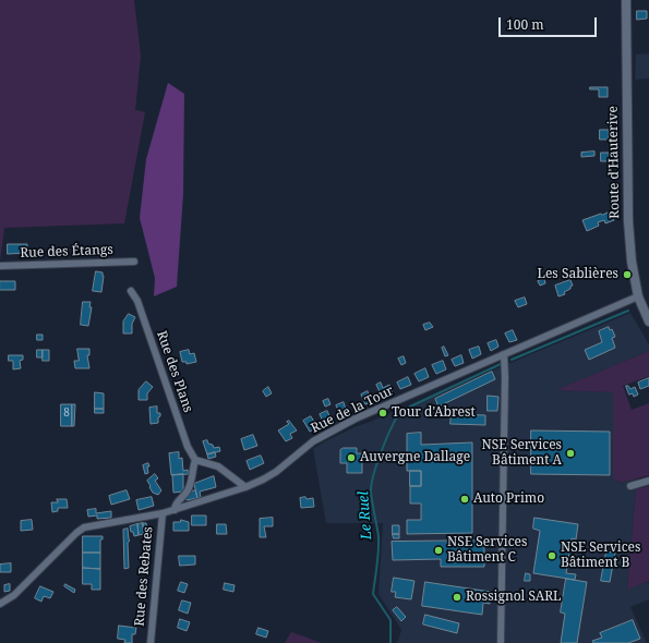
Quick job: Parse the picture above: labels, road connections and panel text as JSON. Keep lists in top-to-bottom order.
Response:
{
  "streets": {
    "main road": ["Route d'Hauterive"],
    "street": [
      "Rue des Étangs",
      "Rue des Plans",
      "Rue de la Tour",
      "Rue des Rebates"
    ]
  },
  "crossings": [
    ["Route d'Hauterive", "Rue de la Tour"],
    ["Rue de la Tour", "Rue des Rebates"]
  ],
  "water": ["Le Ruel"],
  "places": [
    "Les Sablières",
    "Tour d'Abrest",
    "NSE Services Bâtiment A",
    "Auvergne Dallage",
    "Auto Primo",
    "NSE Services Bâtiment C",
    "NSE Services Bâtiment B",
    "Rossignol SARL"
  ],
  "house_numbers": ["8"],
  "scale_bar": "100 m"
}
